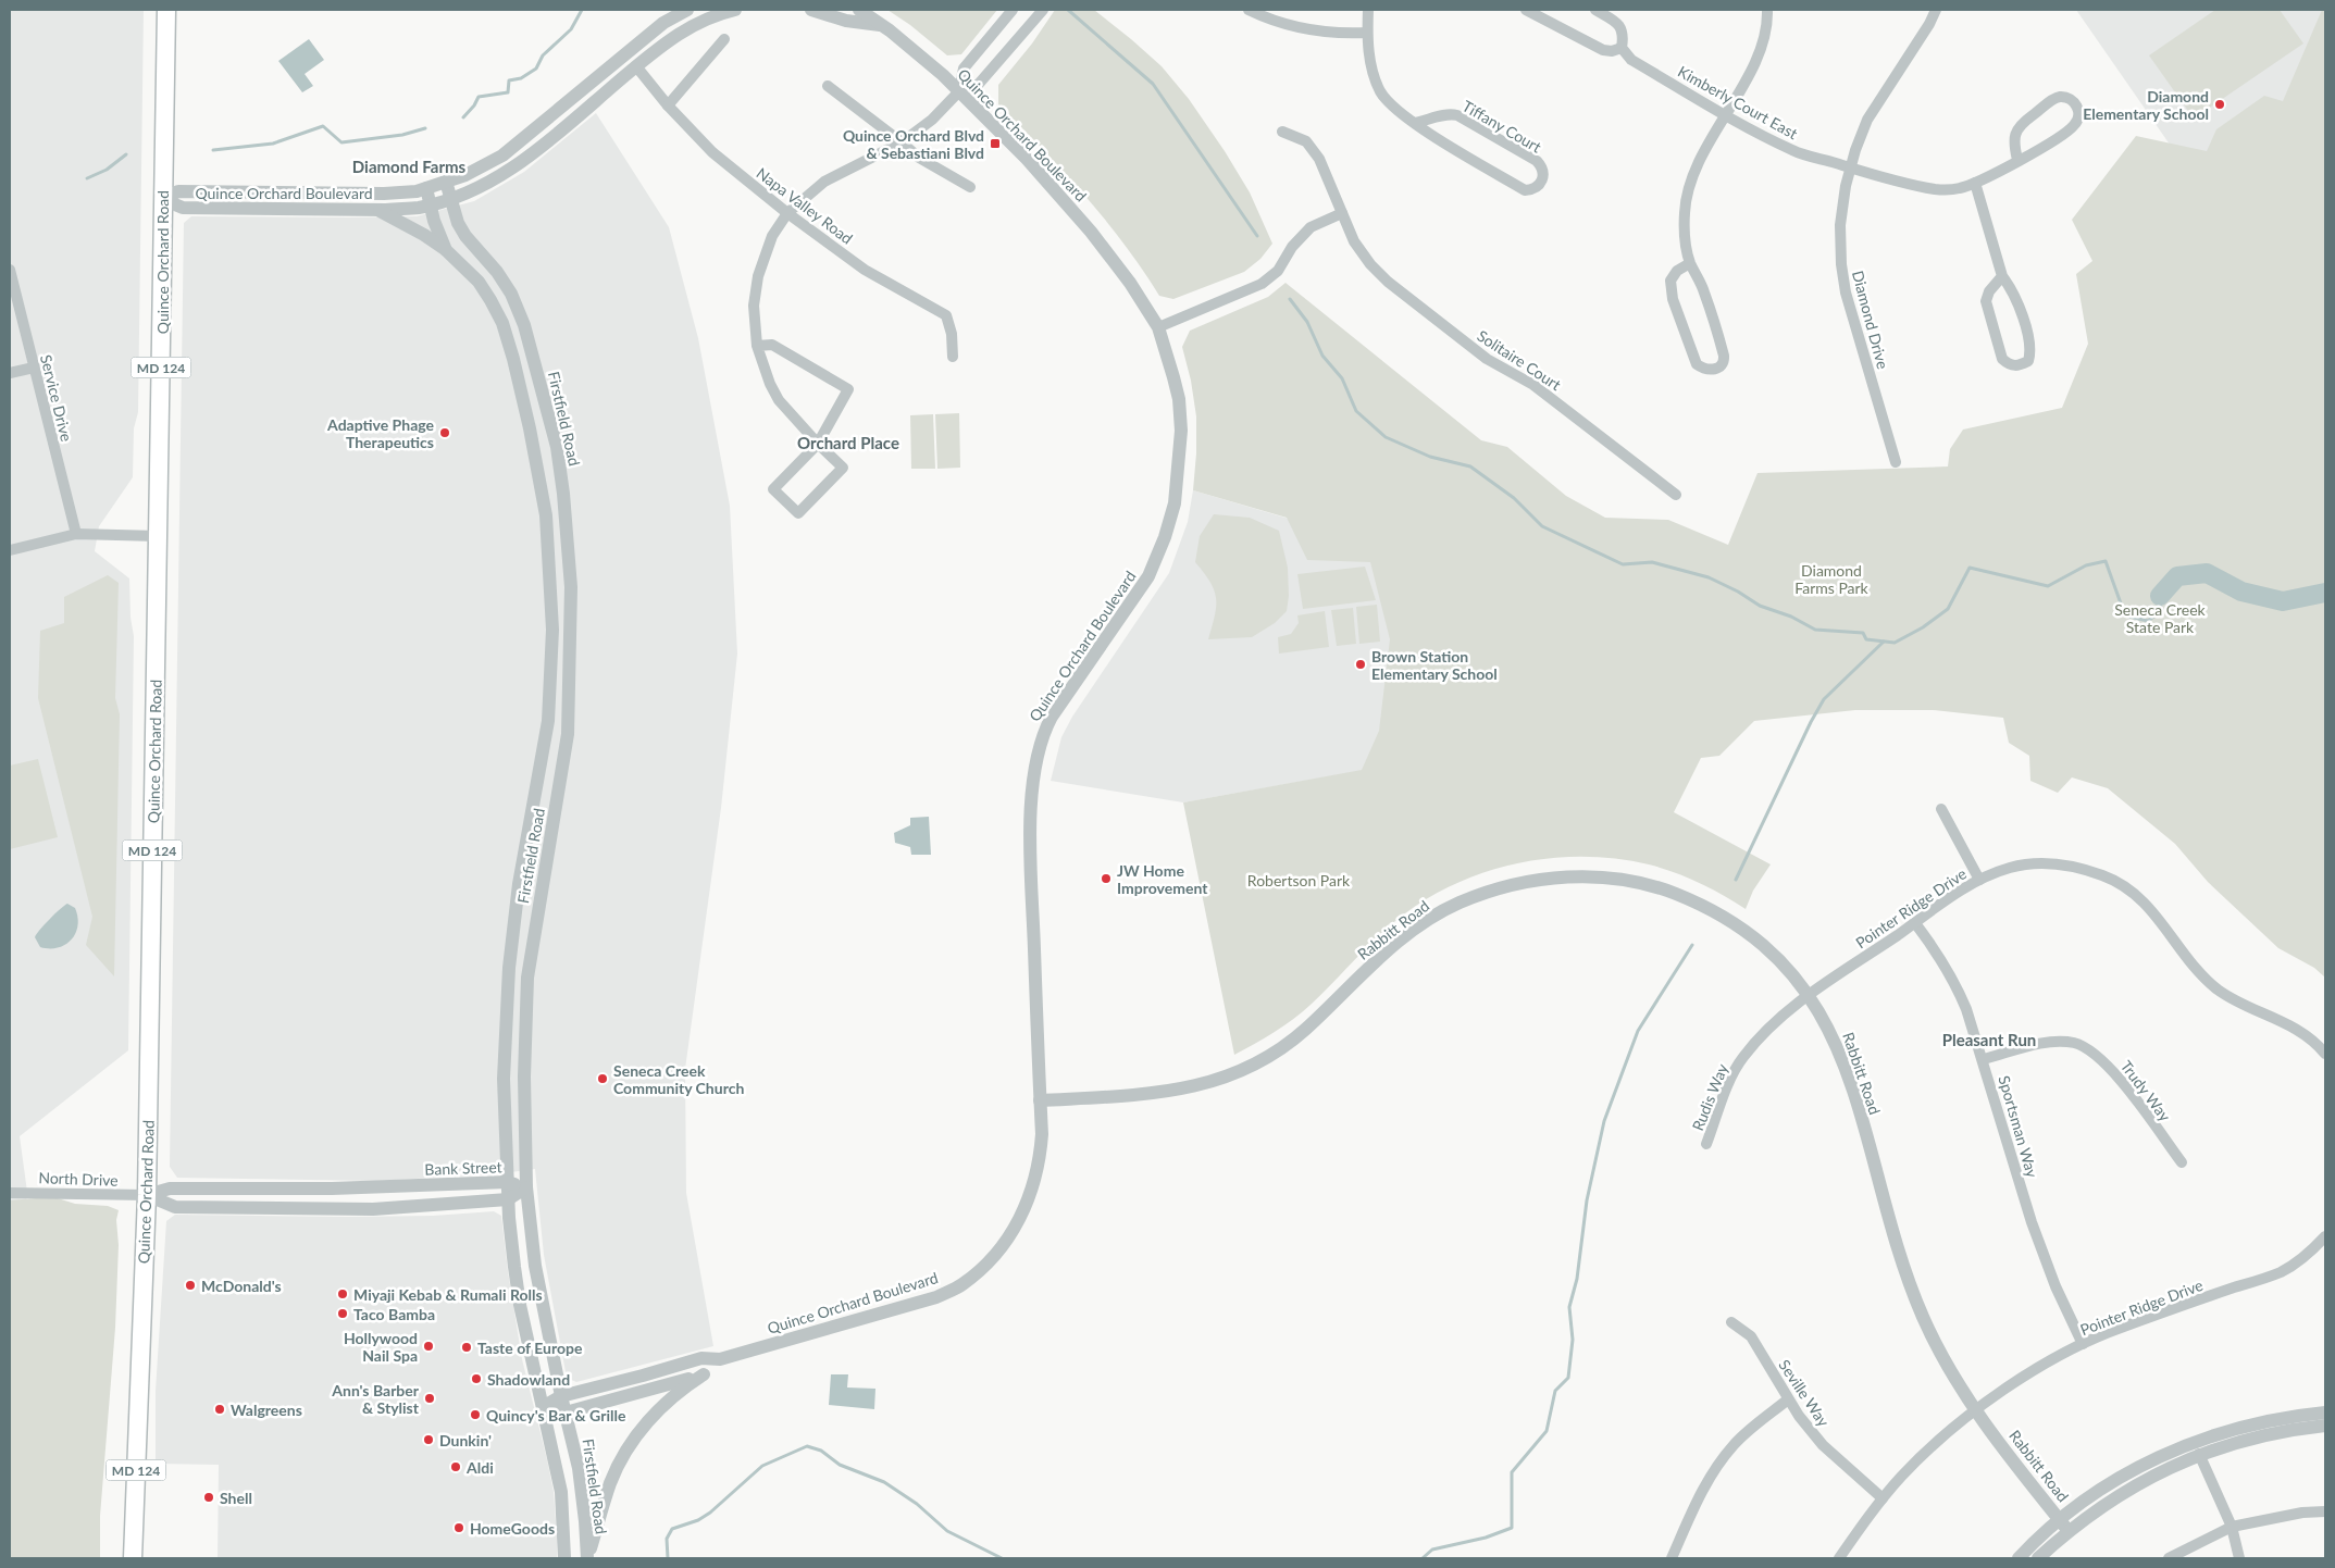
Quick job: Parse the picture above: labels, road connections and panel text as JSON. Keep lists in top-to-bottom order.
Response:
{
  "streets": {
    "main road": ["Quince Orchard Road", "MD 124"],
    "street": [
      "Kimberly Court East",
      "Tiffany Court",
      "Quince Orchard Boulevard",
      "Napa Valley Road",
      "Diamond Drive",
      "Solitaire Court",
      "Service Drive",
      "Firstfield Road",
      "Pointer Ridge Drive",
      "Rabbitt Road",
      "Trudy Way",
      "Rudis Way",
      "Sportsman Way",
      "Bank Street",
      "North Drive",
      "Seville Way"
    ]
  },
  "crossings": [
    ["Kimberly Court East", "Diamond Drive"],
    ["Quince Orchard Boulevard", "Napa Valley Road"],
    ["Quince Orchard Boulevard", "Quince Orchard Road"],
    ["Quince Orchard Boulevard", "Firstfield Road"],
    ["Quince Orchard Boulevard", "Rabbitt Road"],
    ["Quince Orchard Road", "Bank Street"],
    ["Quince Orchard Road", "North Drive"],
    ["Firstfield Road", "Bank Street"],
    ["Pointer Ridge Drive", "Rabbitt Road"],
    ["Pointer Ridge Drive", "Rudis Way"],
    ["Pointer Ridge Drive", "Sportsman Way"],
    ["Pointer Ridge Drive", "Seville Way"],
    ["Rabbitt Road", "Rudis Way"],
    ["Trudy Way", "Sportsman Way"],
    ["Bank Street", "North Drive"]
  ],
  "districts": ["Diamond Farms", "Orchard Place", "Pleasant Run"],
  "parks": ["Diamond Farms Park", "Seneca Creek State Park", "Robertson Park"],
  "places": {
    "other": [
      "Diamond Elementary School",
      "Adaptive Phage Therapeutics",
      "Brown Station Elementary School",
      "JW Home Improvement",
      "Seneca Creek Community Church",
      "McDonald's",
      "Miyaji Kebab & Rumali Rolls",
      "Taco Bamba",
      "Hollywood Nail Spa",
      "Taste of Europe",
      "Shadowland",
      "Ann's Barber & Stylist",
      "Walgreens",
      "Quincy's Bar & Grille",
      "Dunkin'",
      "Aldi",
      "Shell",
      "HomeGoods"
    ],
    "transit": ["Quince Orchard Blvd & Sebastiani Blvd"]
  }
}
